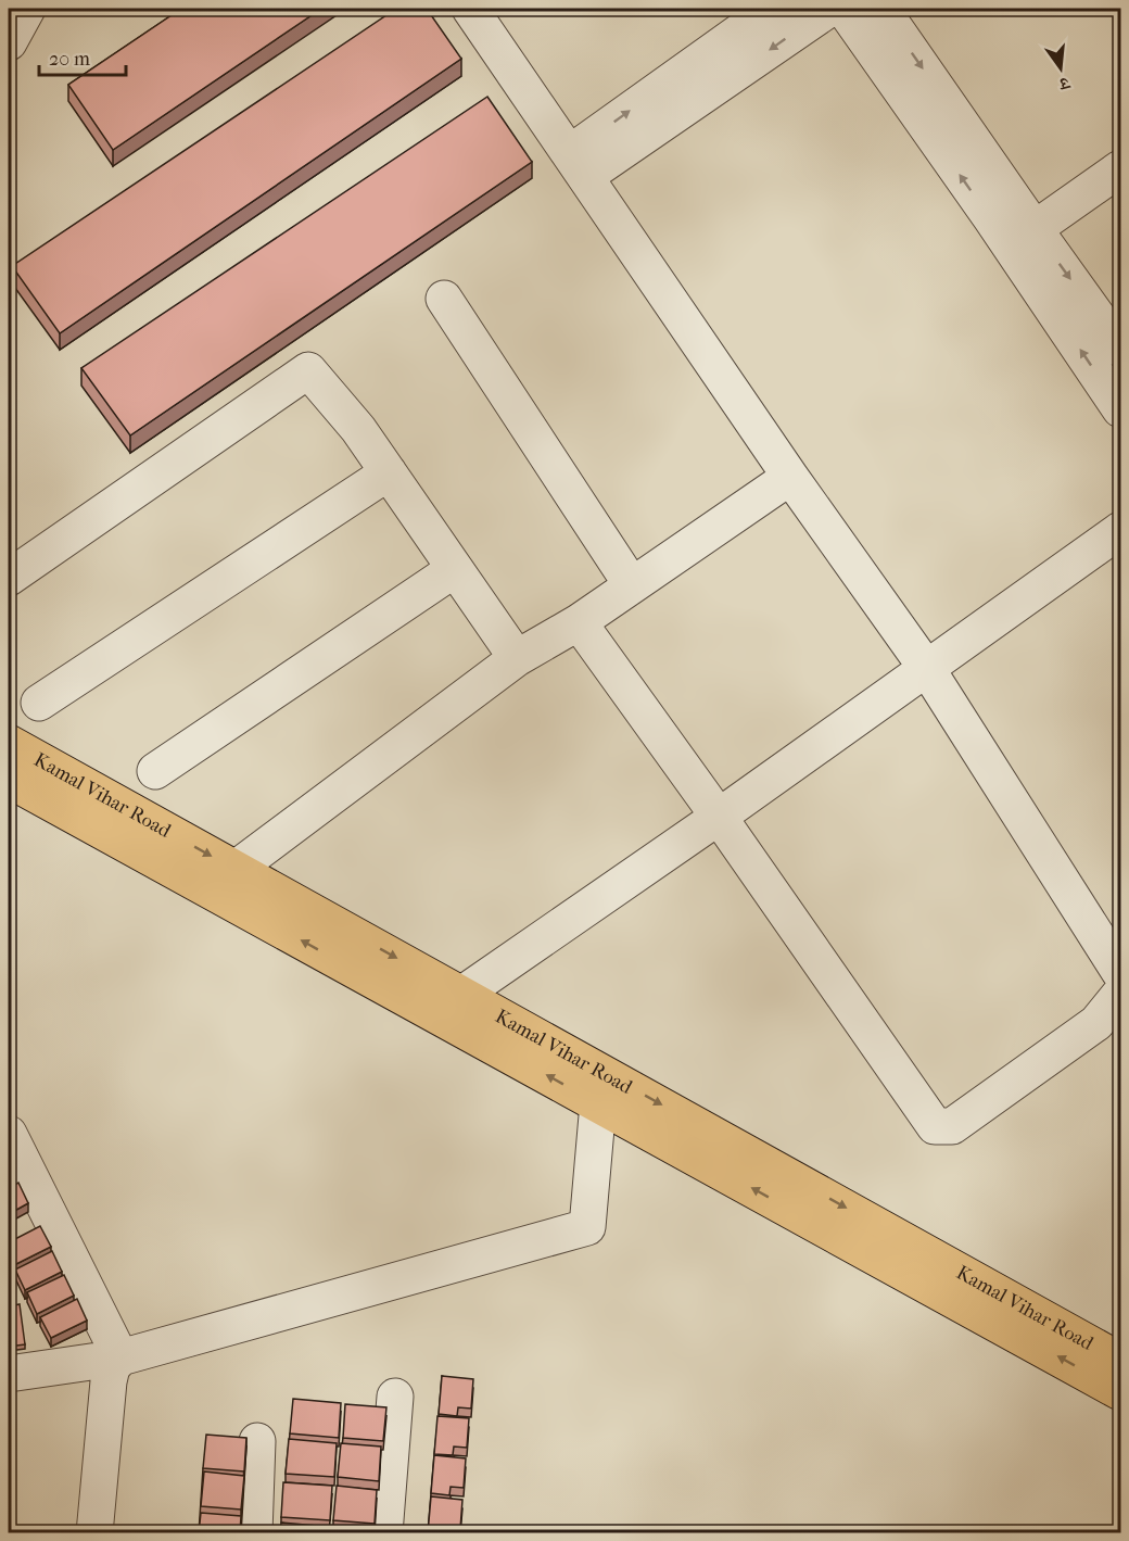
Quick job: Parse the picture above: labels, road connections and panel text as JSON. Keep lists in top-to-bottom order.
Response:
{
  "streets": {
    "main road": ["Kamal Vihar Road"]
  },
  "scale_bar": "20 m",
  "north": "bottom"
}
